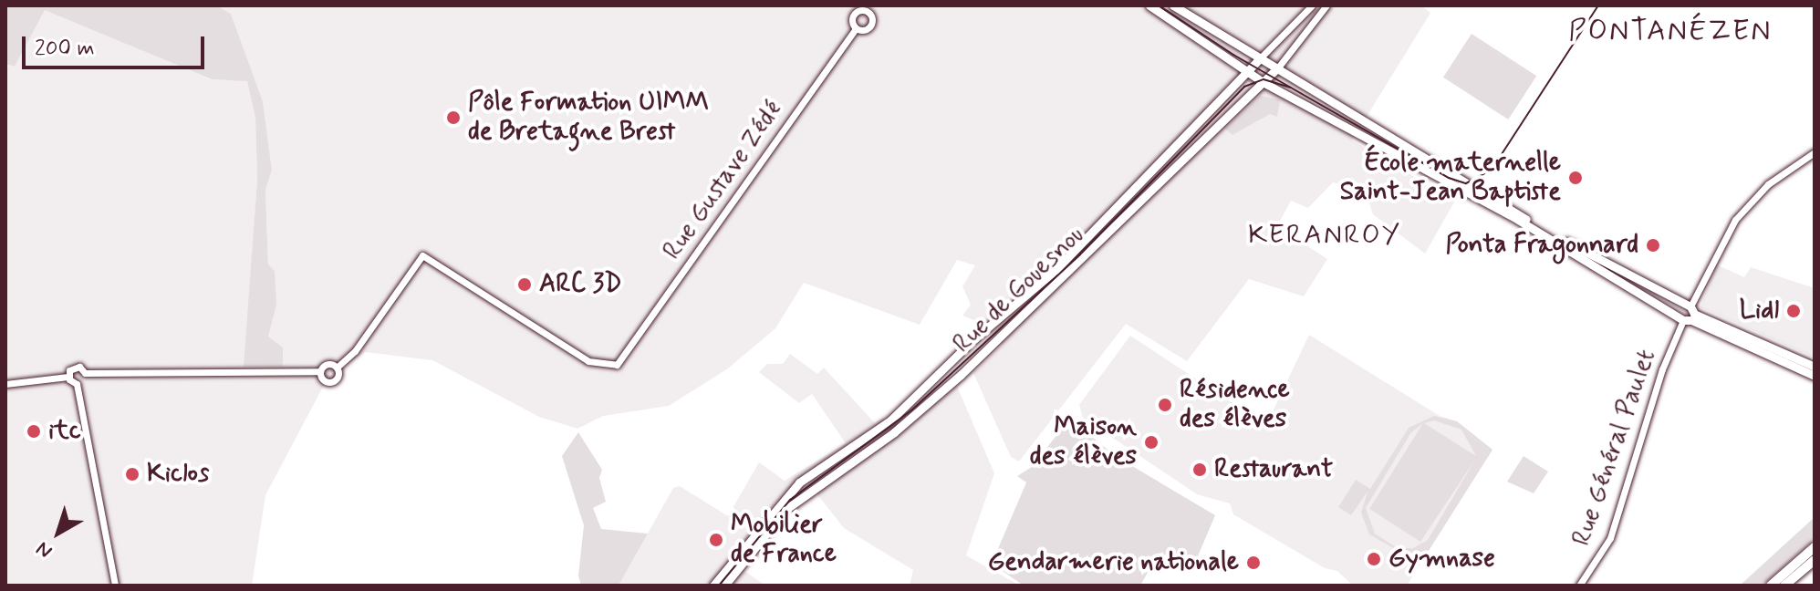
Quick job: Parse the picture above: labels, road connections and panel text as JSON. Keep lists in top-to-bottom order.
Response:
{
  "streets": {
    "main road": ["Rue de Gouesnou"],
    "street": ["Rue Gustave Zédé", "Rue Général Paulet"]
  },
  "districts": ["PONTANÉZEN", "KERANROY"],
  "places": [
    "Pôle Formation UIMM de Bretagne Brest",
    "École maternelle Saint-Jean Baptiste",
    "Ponta Fragonnard",
    "ARC 3D",
    "Lidl",
    "Résidence des élèves",
    "itc",
    "Maison des élèves",
    "Restaurant",
    "Kiclos",
    "Mobilier de France",
    "Gymnase",
    "Gendarmerie nationale"
  ],
  "scale_bar": "200 m",
  "north": "bottom left"
}
